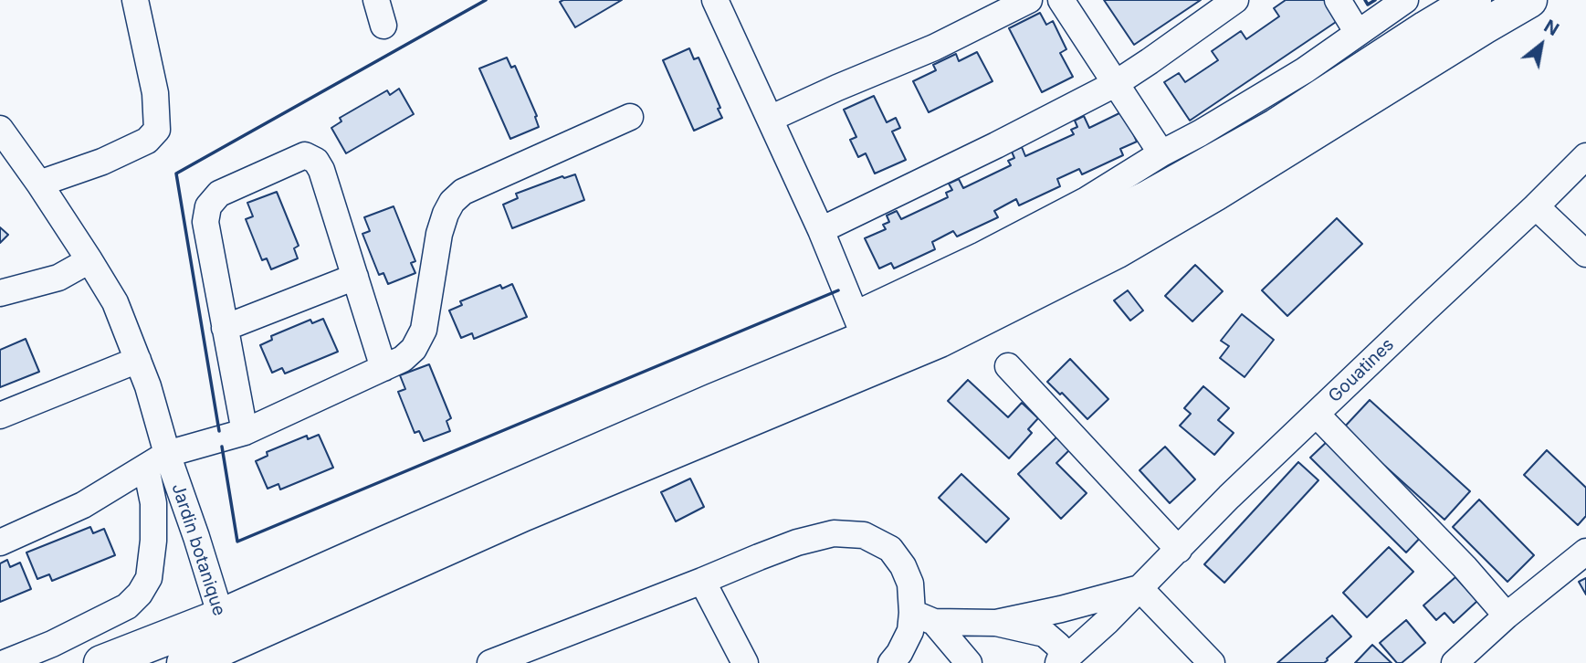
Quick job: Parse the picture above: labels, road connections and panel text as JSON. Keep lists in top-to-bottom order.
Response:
{
  "streets": {
    "street": ["Gouatines", "Jardin botanique"]
  },
  "north": "top right"
}
